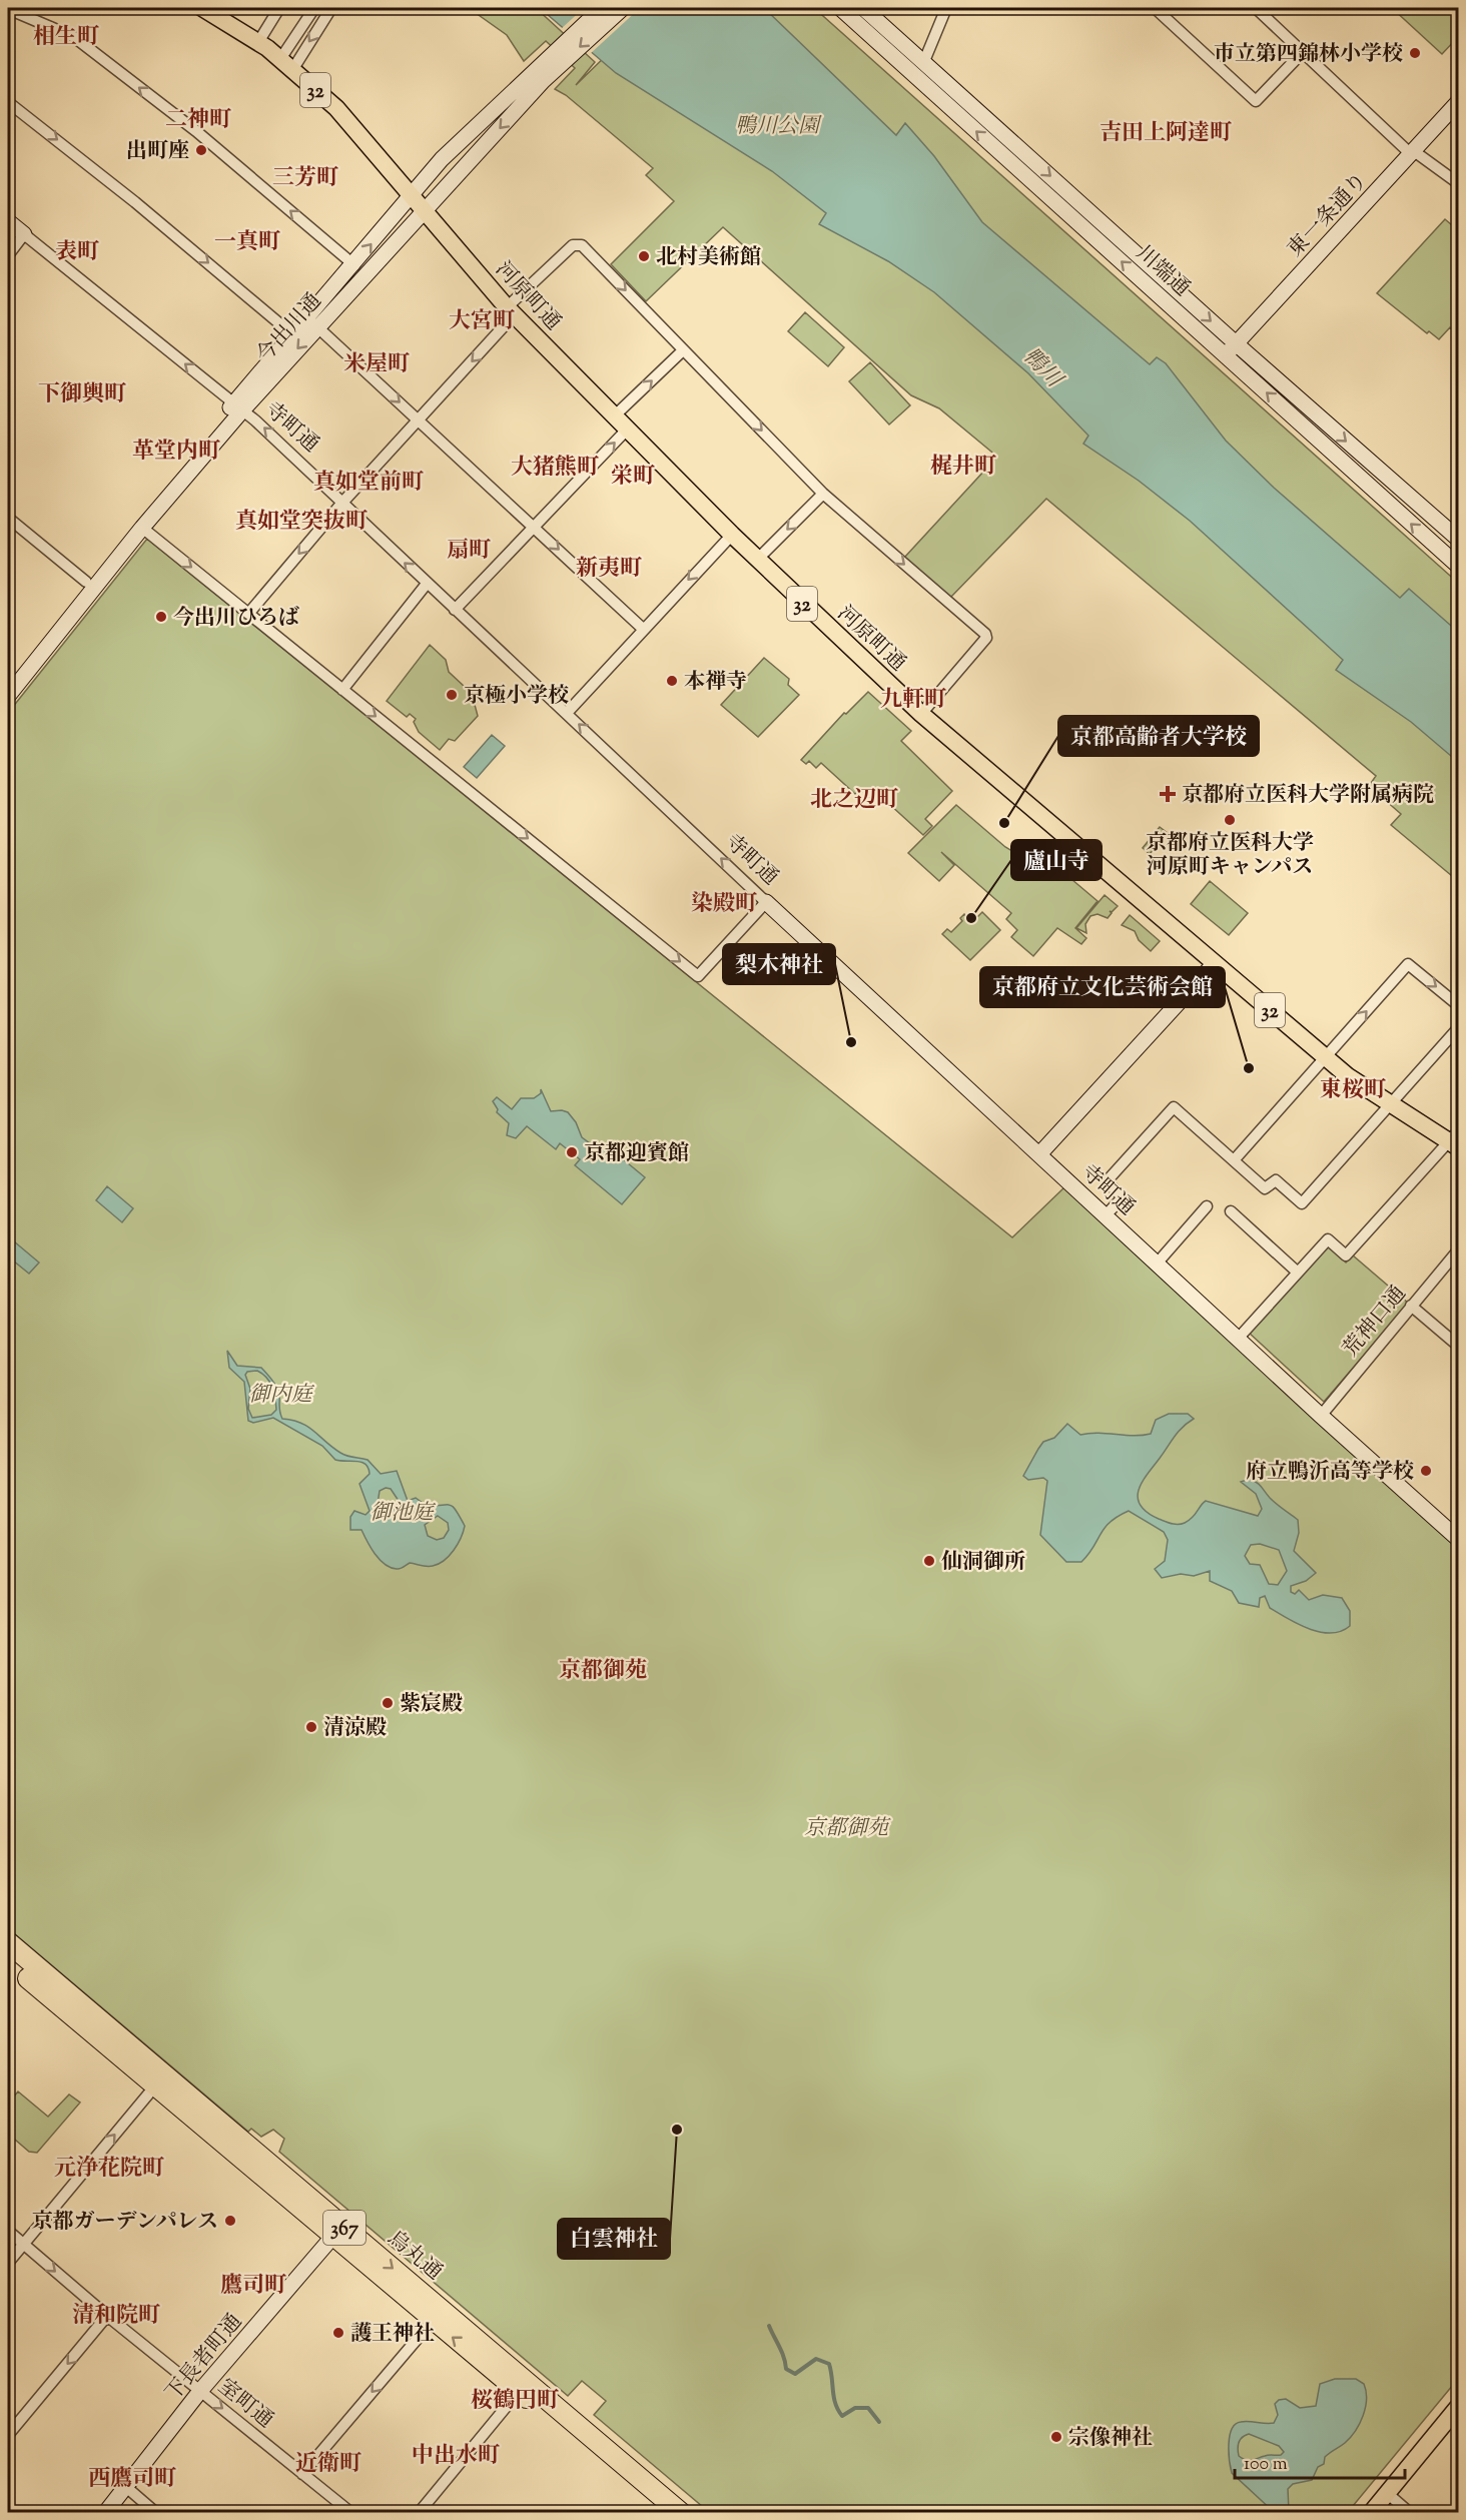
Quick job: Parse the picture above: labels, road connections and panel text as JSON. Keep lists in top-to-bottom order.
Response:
{
  "streets": {
    "highway": ["367", "烏丸通"],
    "main road": ["32", "河原町通"],
    "street": [
      "東一条通り",
      "川端通",
      "今出川通",
      "寺町通",
      "荒神口通",
      "下長者町通",
      "室町通"
    ]
  },
  "crossings": [
    ["東一条通り", "川端通"],
    ["河原町通", "今出川通"],
    ["今出川通", "寺町通"],
    ["寺町通", "荒神口通"],
    ["烏丸通", "下長者町通"],
    ["下長者町通", "室町通"]
  ],
  "one_way": ["室町通"],
  "districts": [
    "相生町",
    "二神町",
    "吉田上阿達町",
    "三芳町",
    "一真町",
    "表町",
    "大宮町",
    "米屋町",
    "下御輿町",
    "革堂内町",
    "梶井町",
    "大猪熊町",
    "栄町",
    "真如堂前町",
    "真如堂突抜町",
    "扇町",
    "新夷町",
    "九軒町",
    "北之辺町",
    "染殿町",
    "東桜町",
    "京都御苑",
    "元浄花院町",
    "鷹司町",
    "清和院町",
    "桜鶴円町",
    "中出水町",
    "近衛町",
    "西鷹司町"
  ],
  "water": ["鴨川"],
  "parks": [
    "鴨川公園",
    "御内庭",
    "御池庭",
    "京都御苑"
  ],
  "places": {
    "other": [
      "市立第四錦林小学校",
      "出町座",
      "北村美術館",
      "今出川ひろば",
      "本禅寺",
      "京極小学校",
      "京都府立医科大学 河原町キャンパス",
      "京都高齢者大学校",
      "廬山寺",
      "梨木神社",
      "京都府立文化芸術会館",
      "京都迎賓館",
      "府立鴨沂高等学校",
      "仙洞御所",
      "紫宸殿",
      "清涼殿",
      "白雲神社",
      "京都ガーデンパレス",
      "護王神社",
      "宗像神社"
    ],
    "health": ["京都府立医科大学附属病院"]
  },
  "scale_bar": "100 m"
}
